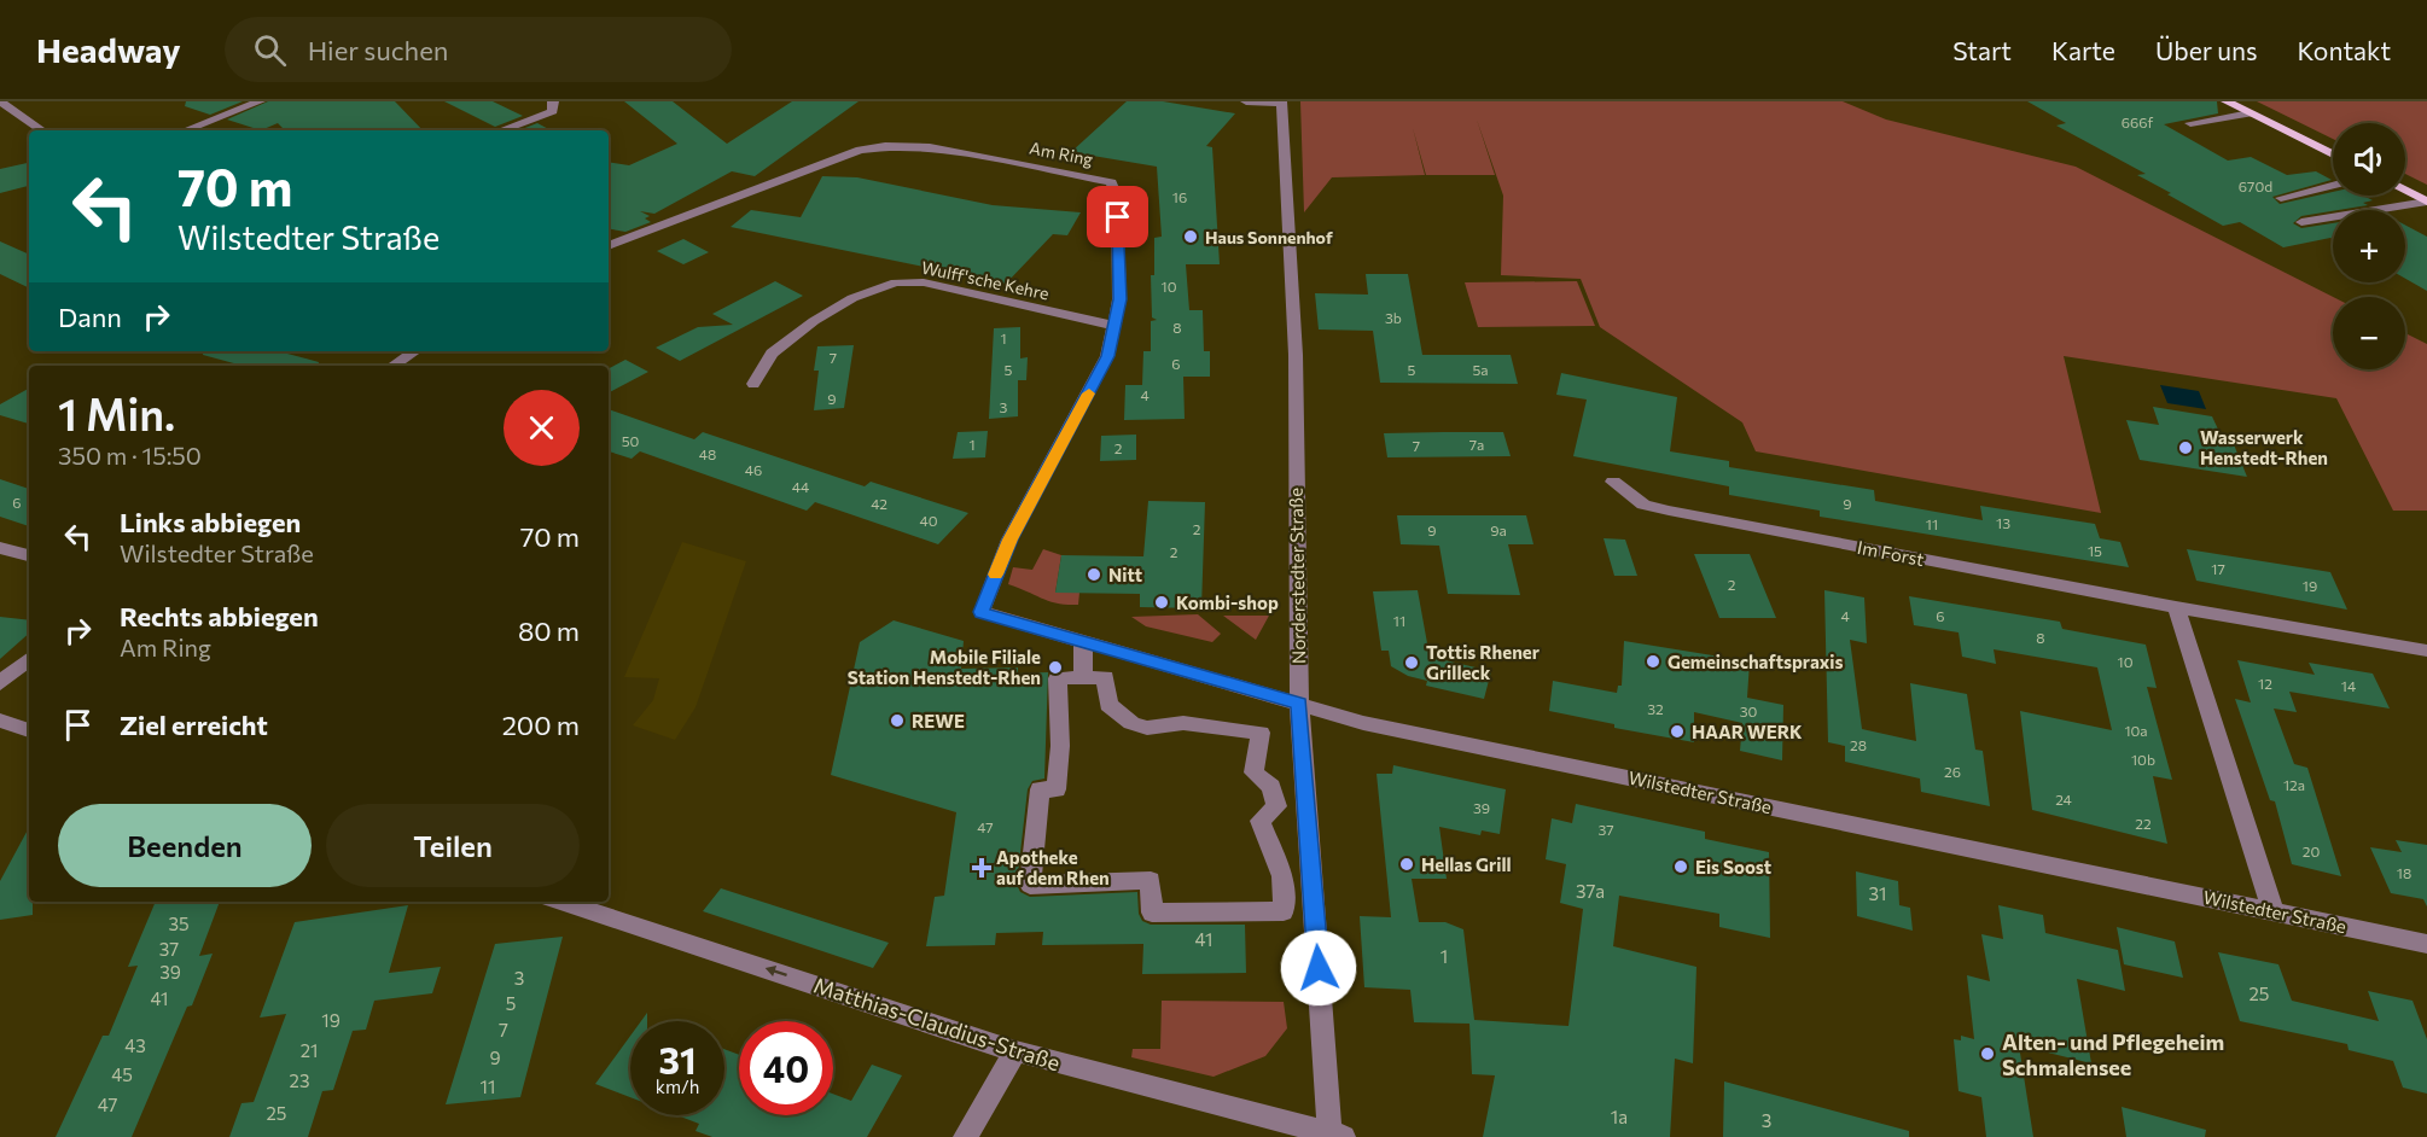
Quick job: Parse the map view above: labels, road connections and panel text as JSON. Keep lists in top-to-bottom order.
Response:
{
  "streets": {
    "street": [
      "Am Ring",
      "Wulff'sche Kehre",
      "Im Forst",
      "Norderstedter Straße",
      "Wilstedter Straße",
      "Matthias-Claudius-Straße"
    ]
  },
  "crossings": [
    ["Am Ring", "Wulff'sche Kehre"],
    ["Am Ring", "Wilstedter Straße"],
    ["Norderstedter Straße", "Wilstedter Straße"],
    ["Norderstedter Straße", "Matthias-Claudius-Straße"]
  ],
  "one_way": ["Matthias-Claudius-Straße"],
  "places": {
    "other": [
      "Haus Sonnenhof",
      "Wasserwerk Henstedt-Rhen",
      "Nitt",
      "Kombi-shop",
      "Gemeinschaftspraxis",
      "Tottis Rhener Grilleck",
      "Mobile Filiale Station Henstedt-Rhen",
      "REWE",
      "HAAR WERK",
      "Hellas Grill",
      "Eis Soost",
      "Alten- und Pflegeheim Schmalensee"
    ],
    "health": ["Apotheke auf dem Rhen"]
  },
  "house_numbers": [
    "666f",
    "670d",
    "16",
    "10",
    "3b",
    "8",
    "1",
    "7",
    "6",
    "5",
    "5",
    "5a",
    "4",
    "9",
    "3",
    "50",
    "1",
    "7a",
    "7",
    "2",
    "48",
    "46",
    "44",
    "6",
    "42",
    "9",
    "40",
    "13",
    "11",
    "2",
    "9",
    "9a",
    "15",
    "2",
    "17",
    "2",
    "19",
    "4",
    "6",
    "11",
    "8",
    "10",
    "12",
    "14",
    "32",
    "30",
    "10a",
    "28",
    "10b",
    "26",
    "12a",
    "24",
    "39",
    "22",
    "47",
    "37",
    "20",
    "18",
    "37a",
    "31",
    "35",
    "41",
    "37",
    "1",
    "39",
    "3",
    "25",
    "41",
    "5",
    "19",
    "7",
    "43",
    "21",
    "9",
    "45",
    "23",
    "11",
    "47",
    "25",
    "1a",
    "3"
  ],
  "page": {
    "header": "Headway",
    "search": "Hier suchen",
    "nav": [
      "Start",
      "Karte",
      "Über uns",
      "Kontakt"
    ],
    "map_buttons": ["+", "−"],
    "turn": ["70 m", "Wilstedter Straße"],
    "then": "Dann",
    "heading": ["1 Min.", "350 m · 15:50"],
    "list": [
      {
        "name": "Links abbiegen",
        "note": "Wilstedter Straße",
        "value": "70 m"
      },
      {
        "name": "Rechts abbiegen",
        "note": "Am Ring",
        "value": "80 m"
      },
      {
        "name": "Ziel erreicht",
        "value": "200 m"
      }
    ],
    "buttons": ["Beenden", "Teilen"],
    "speed": "31 km/h",
    "limit": "40"
  }
}
